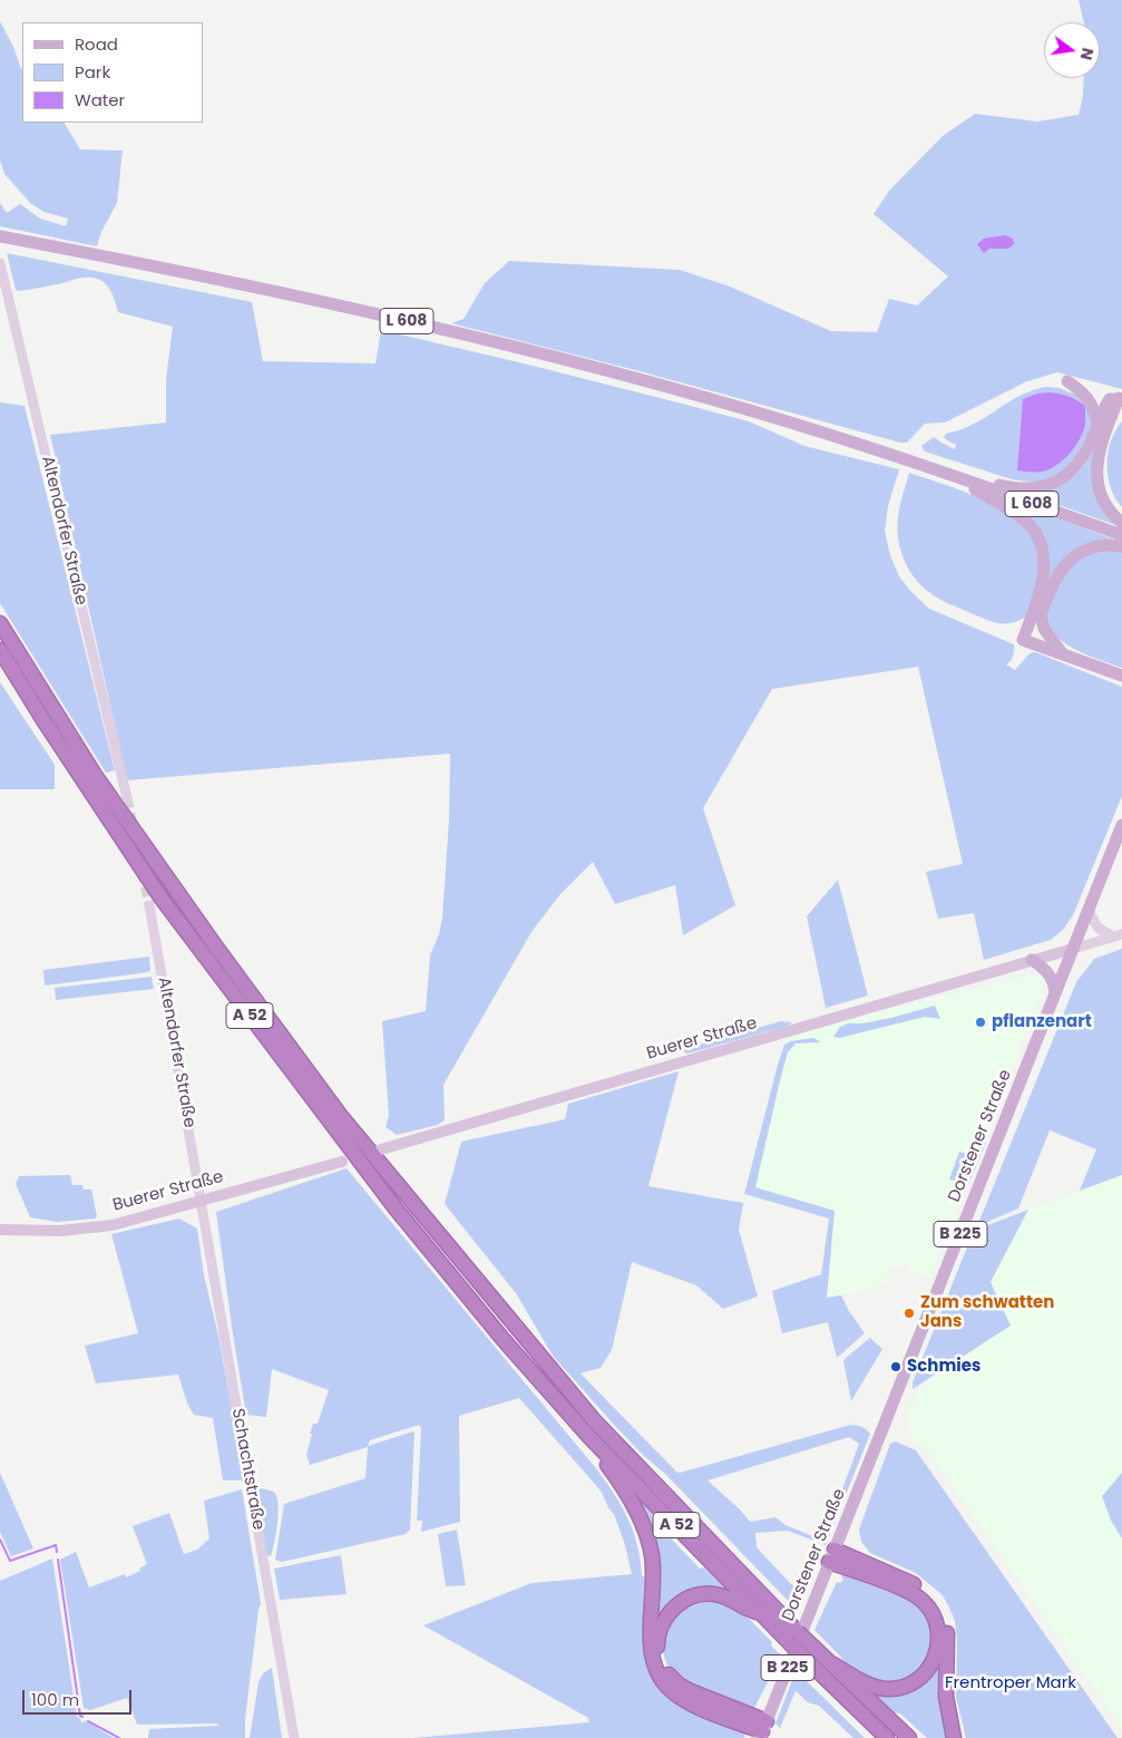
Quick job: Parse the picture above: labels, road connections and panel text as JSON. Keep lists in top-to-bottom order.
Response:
{
  "streets": {
    "highway": ["A 52"],
    "main road": [
      "L 608",
      "Buerer Straße",
      "Dorstener Straße",
      "B 225"
    ],
    "street": ["Altendorfer Straße", "Schachtstraße"]
  },
  "crossings": [
    ["Altendorfer Straße", "Buerer Straße"],
    ["Altendorfer Straße", "Schachtstraße"],
    ["Buerer Straße", "Dorstener Straße"],
    ["Buerer Straße", "Schachtstraße"]
  ],
  "parks": ["Frentroper Mark"],
  "places": ["pflanzenart", "Zum schwatten Jans", "Schmies"],
  "legend": ["Road", "Park", "Water"],
  "scale_bar": "100 m",
  "north": "right"
}
